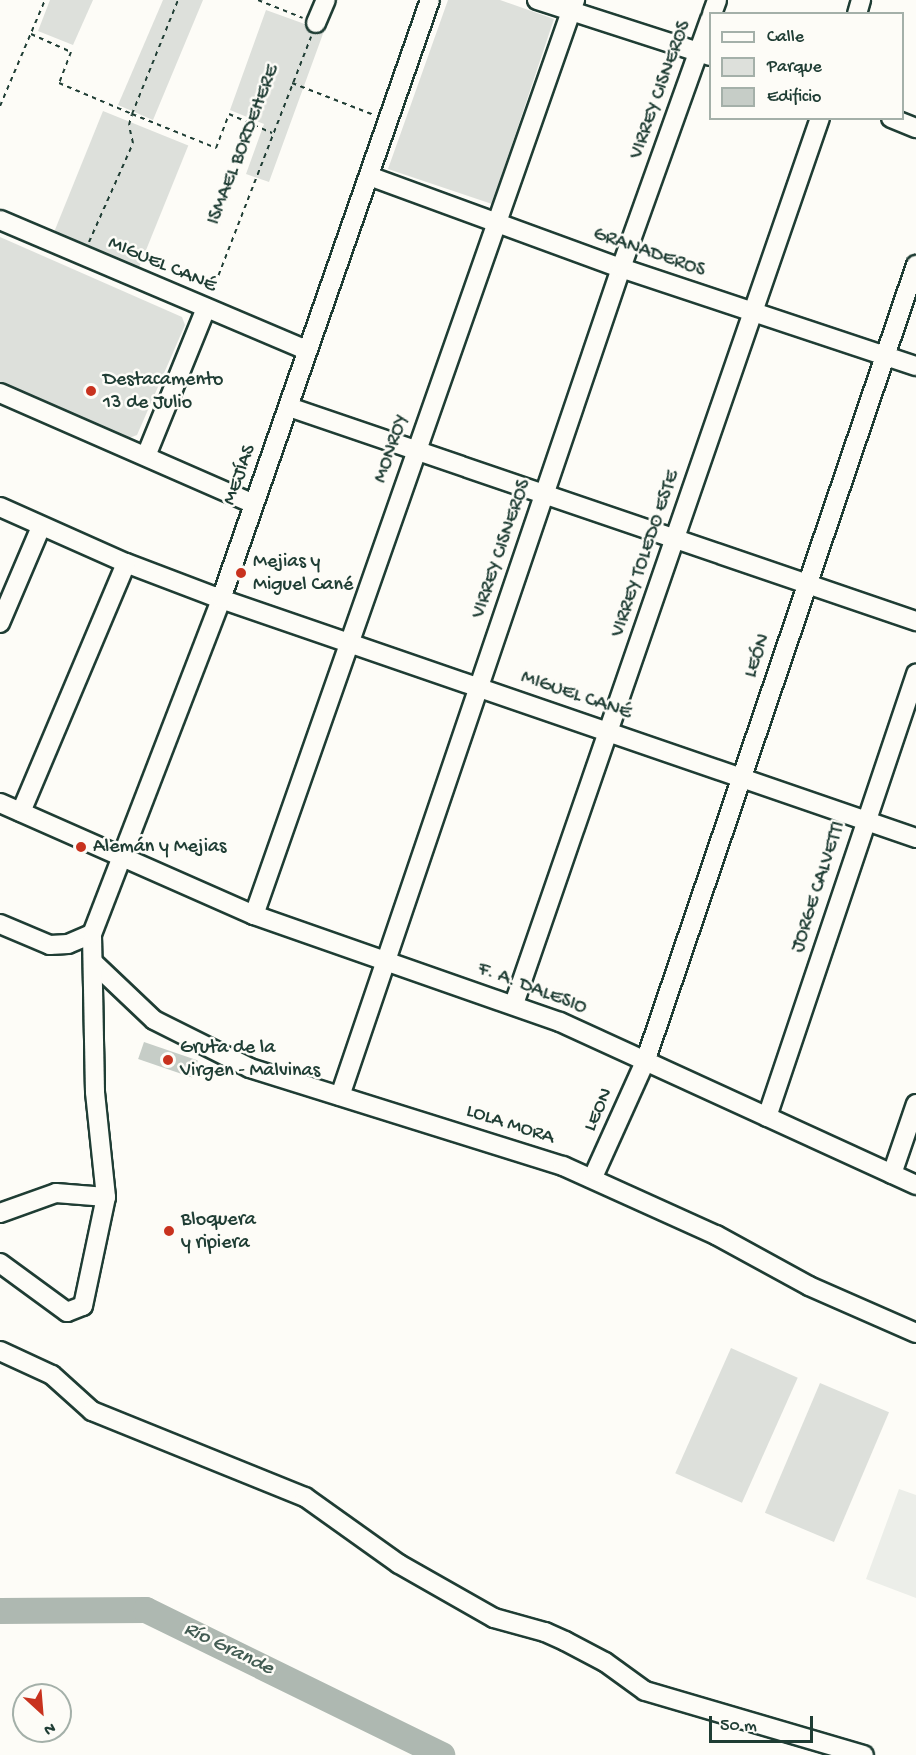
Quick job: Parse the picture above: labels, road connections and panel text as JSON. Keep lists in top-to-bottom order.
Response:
{
  "streets": {
    "street": [
      "VIRREY CISNEROS",
      "GRANADEROS",
      "MIGUEL CANÉ",
      "MONROY",
      "MEJÍAS",
      "VIRREY TOLEDO ESTE",
      "LEÓN",
      "JORGE CALVETTI",
      "F. A. DALESIO",
      "LEON",
      "LOLA MORA"
    ],
    "path": ["ISMAEL BORDEHERE"]
  },
  "crossings": [
    ["VIRREY CISNEROS", "GRANADEROS"],
    ["VIRREY CISNEROS", "MIGUEL CANÉ"],
    ["VIRREY CISNEROS", "F. A. DALESIO"],
    ["VIRREY CISNEROS", "LOLA MORA"],
    ["ISMAEL BORDEHERE", "MIGUEL CANÉ"],
    ["GRANADEROS", "MONROY"],
    ["GRANADEROS", "MEJÍAS"],
    ["GRANADEROS", "VIRREY TOLEDO ESTE"],
    ["GRANADEROS", "LEÓN"],
    ["MIGUEL CANÉ", "MONROY"],
    ["MIGUEL CANÉ", "MEJÍAS"],
    ["MIGUEL CANÉ", "VIRREY TOLEDO ESTE"],
    ["MIGUEL CANÉ", "LEÓN"],
    ["MIGUEL CANÉ", "JORGE CALVETTI"],
    ["MONROY", "F. A. DALESIO"],
    ["MEJÍAS", "F. A. DALESIO"],
    ["MEJÍAS", "LOLA MORA"],
    ["VIRREY TOLEDO ESTE", "F. A. DALESIO"],
    ["LEÓN", "F. A. DALESIO"],
    ["LEÓN", "LEON"],
    ["JORGE CALVETTI", "F. A. DALESIO"],
    ["F. A. DALESIO", "LEON"],
    ["LEON", "LOLA MORA"]
  ],
  "water": ["Río Grande"],
  "places": [
    "Destacamento 13 de Julio",
    "Mejias y Miguel Cané",
    "Alemán y Mejias",
    "Gruta de la Virgen - Malvinas",
    "Bloquera y ripiera"
  ],
  "legend": ["Calle", "Parque", "Edificio"],
  "scale_bar": "50 m",
  "north": "bottom right"
}
